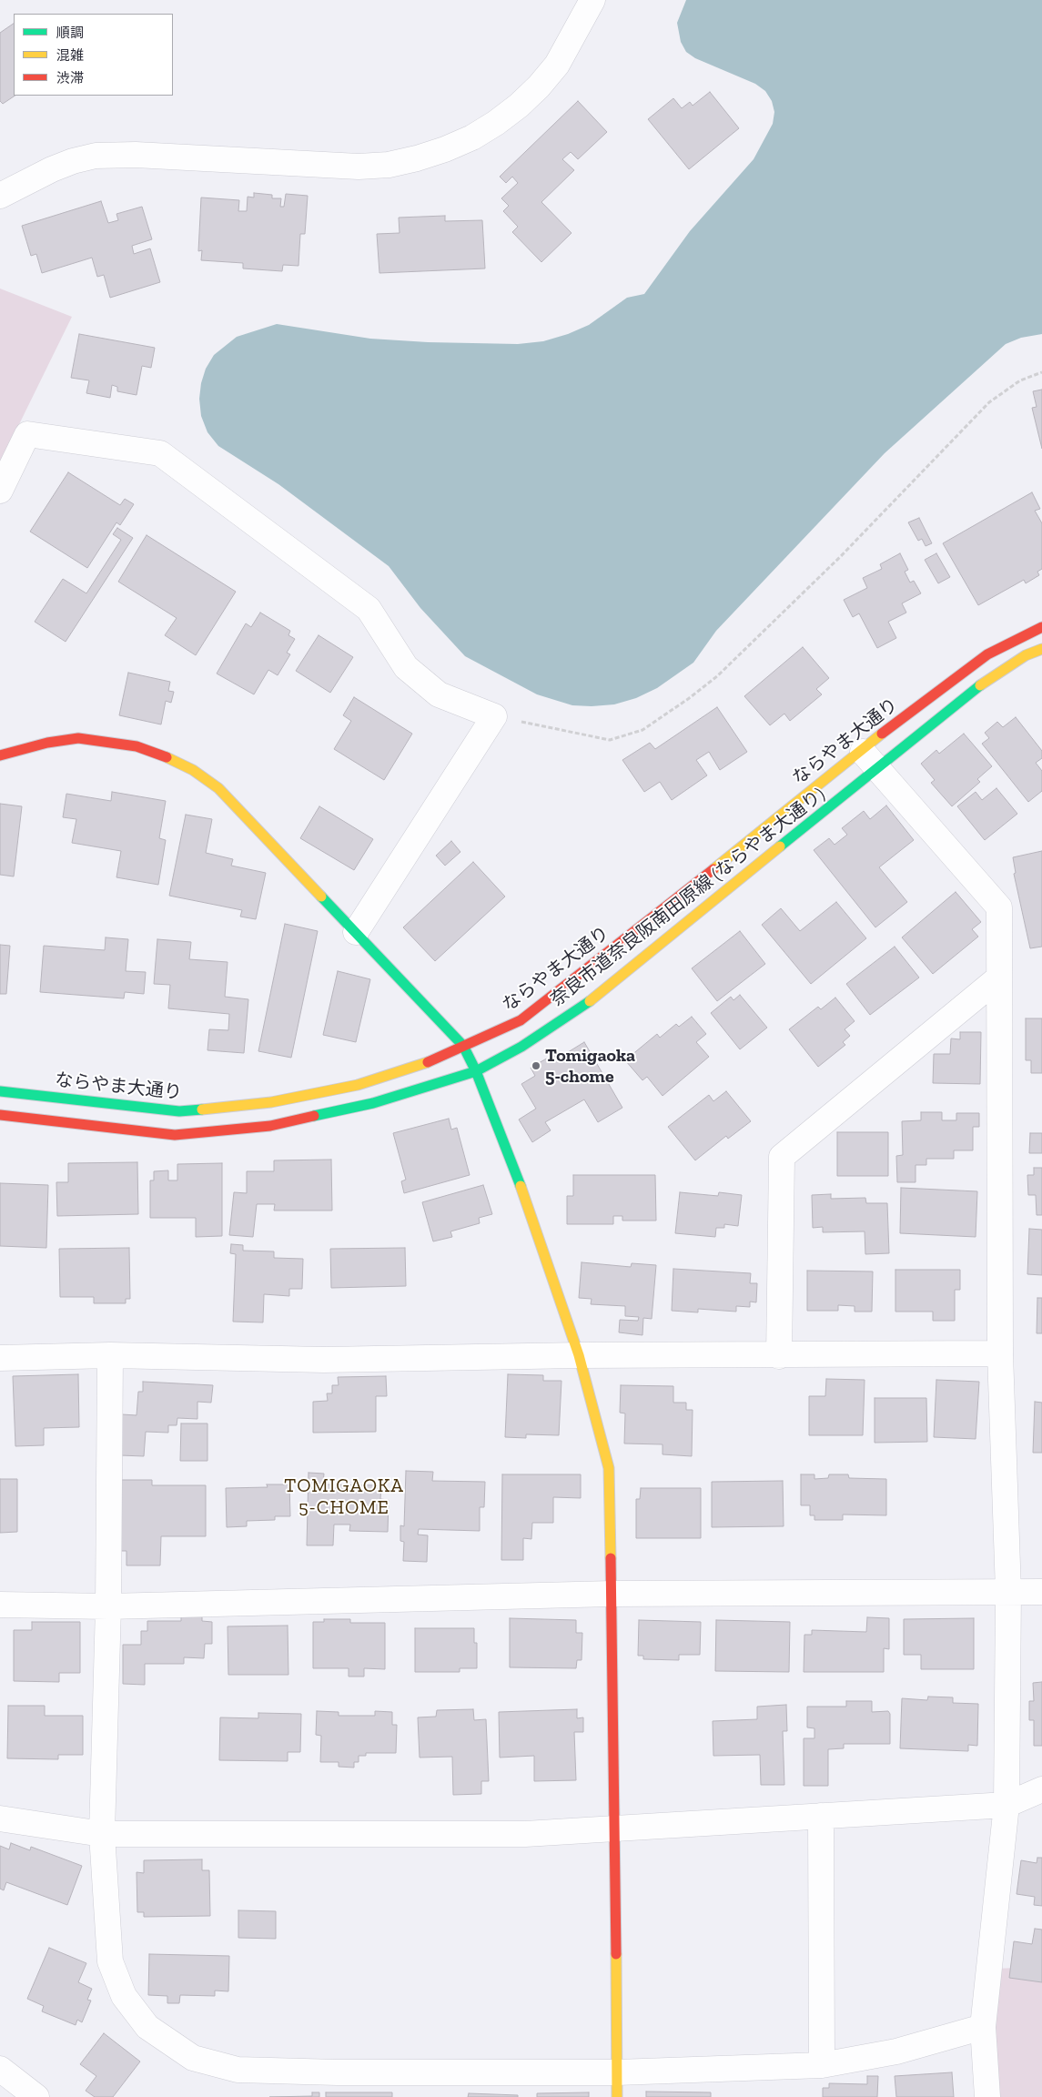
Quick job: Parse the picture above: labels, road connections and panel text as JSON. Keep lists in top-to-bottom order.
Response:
{
  "streets": {
    "street": ["ならやま大通り", "奈良市道奈良阪南田原線 (ならやま大通り)"]
  },
  "districts": ["TOMIGAOKA 5-CHOME"],
  "places": ["Tomigaoka 5-chome"],
  "legend": ["順調", "混雑", "渋滞"]
}
